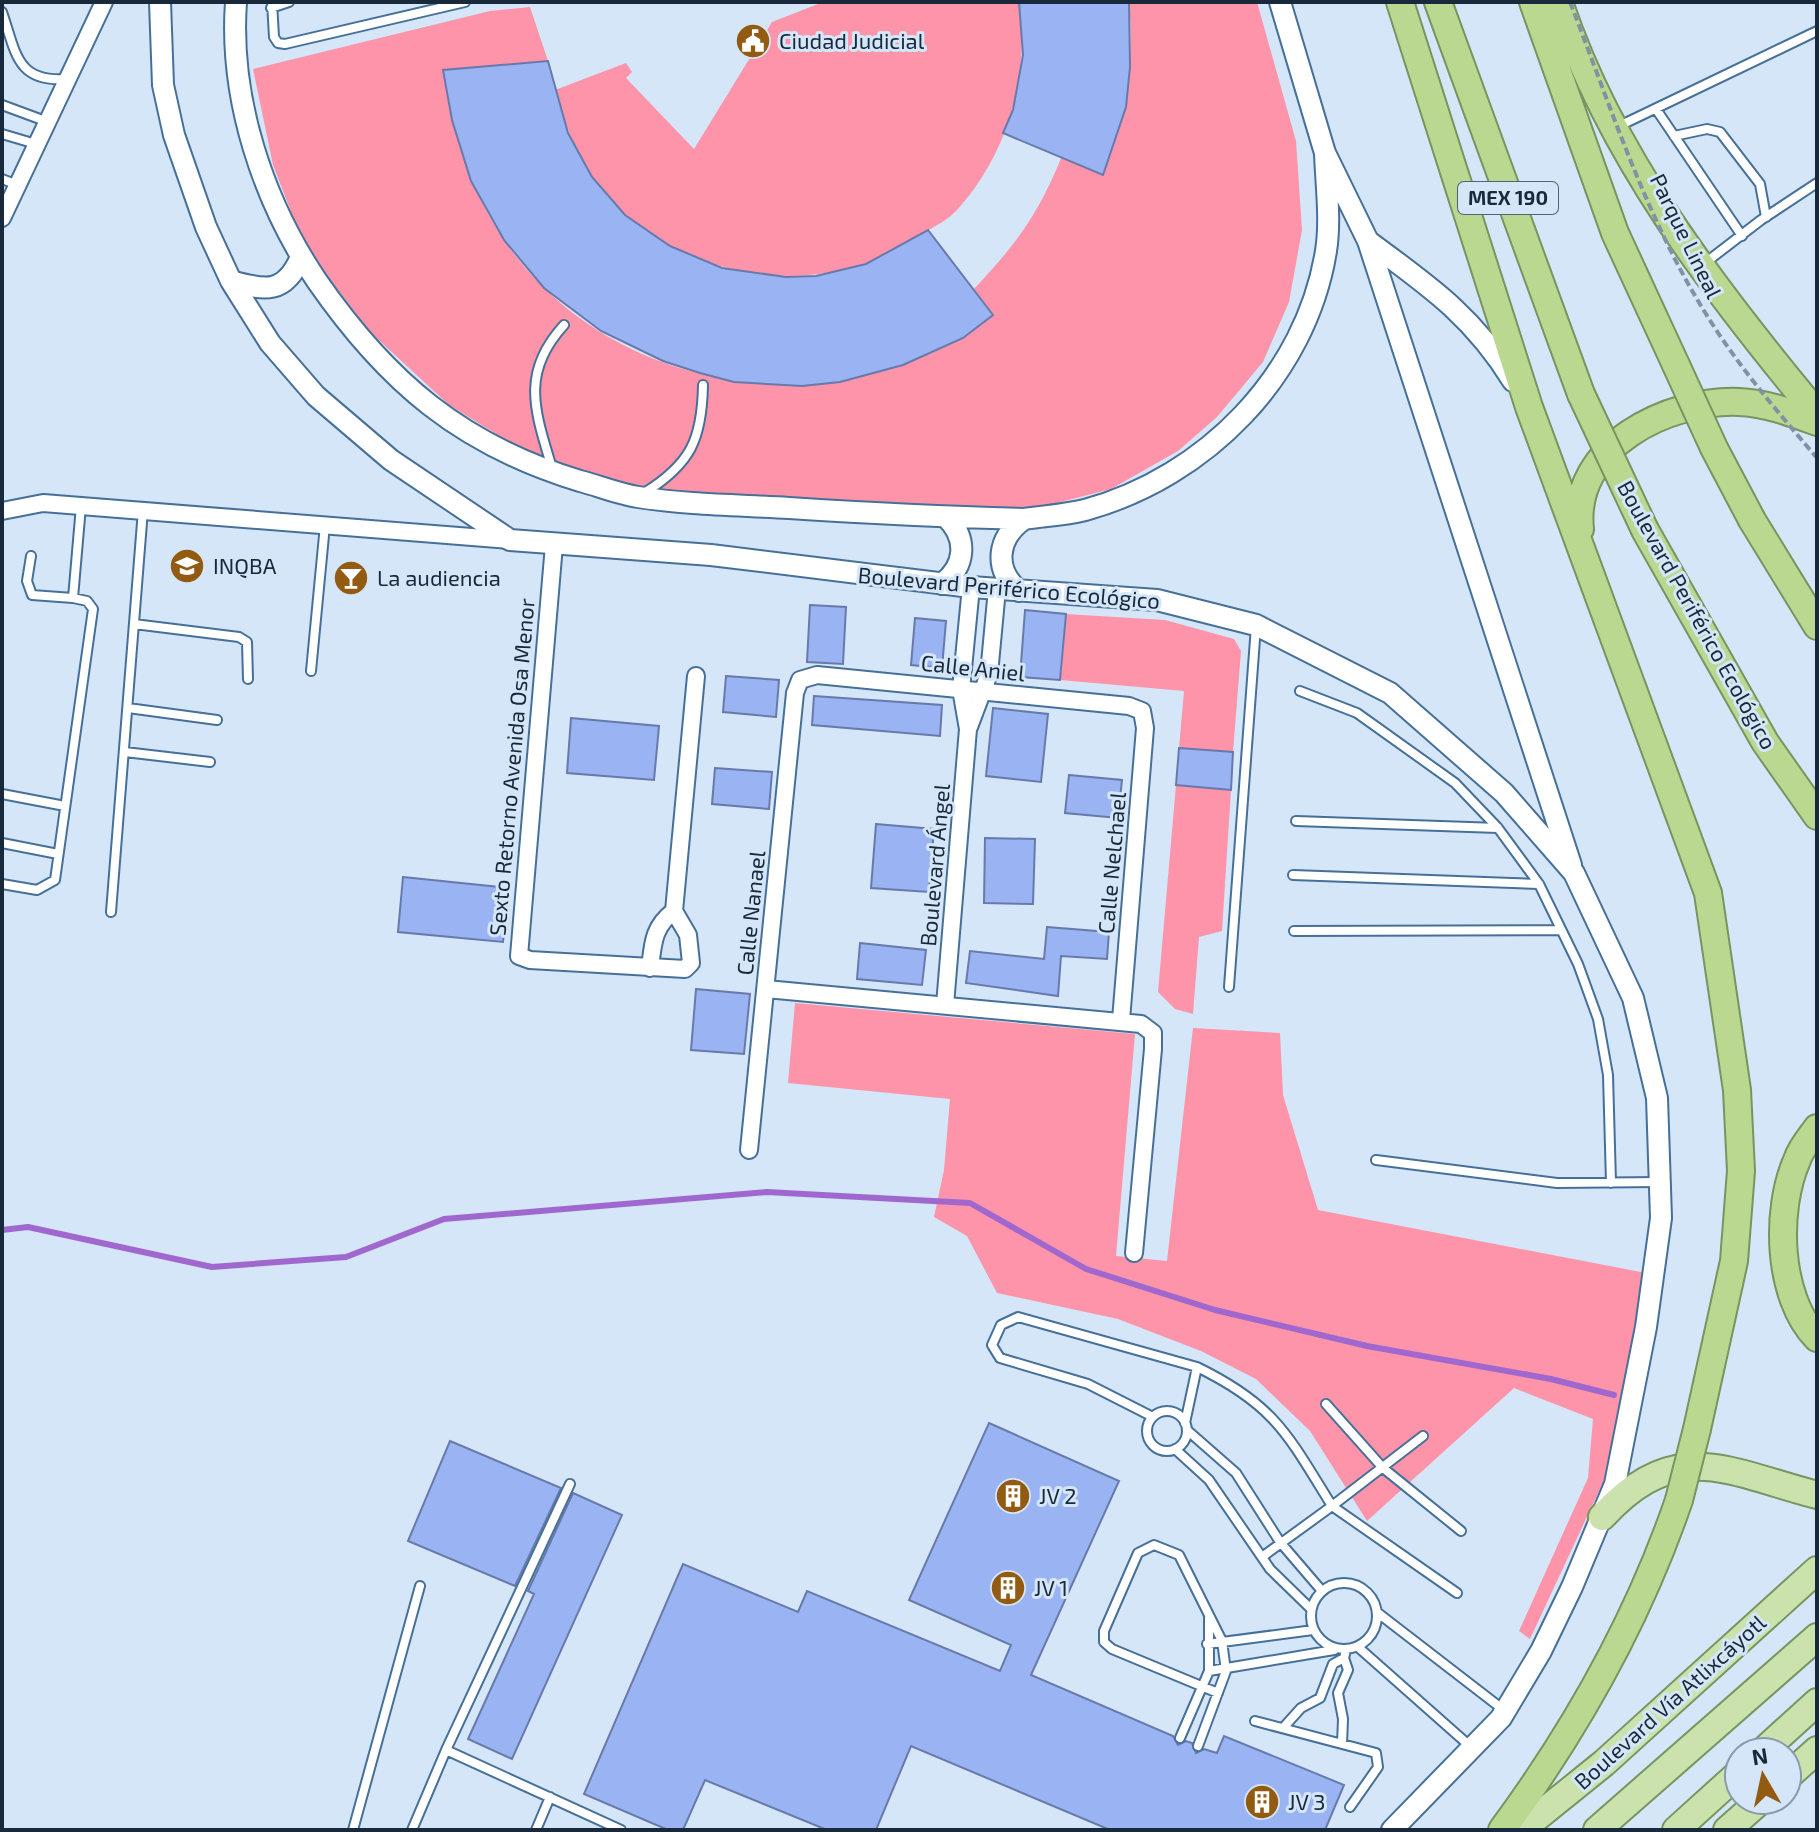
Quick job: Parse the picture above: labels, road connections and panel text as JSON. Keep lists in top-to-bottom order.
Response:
{
  "streets": {
    "highway": ["MEX 190", "Boulevard Periférico Ecológico"],
    "main road": ["Boulevard Vía Atlixcáyotl"],
    "street": [
      "Calle Aniel",
      "Sexto Retorno Avenida Osa Menor",
      "Calle Nelchael",
      "Boulevard Ángel",
      "Calle Nanael"
    ],
    "path": ["Parque Lineal"]
  },
  "crossings": [
    ["Boulevard Periférico Ecológico", "Sexto Retorno Avenida Osa Menor"],
    ["Boulevard Periférico Ecológico", "Boulevard Ángel"],
    ["Calle Aniel", "Calle Nelchael"],
    ["Calle Aniel", "Boulevard Ángel"],
    ["Calle Aniel", "Calle Nanael"]
  ],
  "places": {
    "public building": ["Ciudad Judicial"],
    "school or university": ["INQBA"],
    "bar": ["La audiencia"],
    "building": ["JV 2", "JV 1", "JV 3"]
  },
  "north": "top"
}
